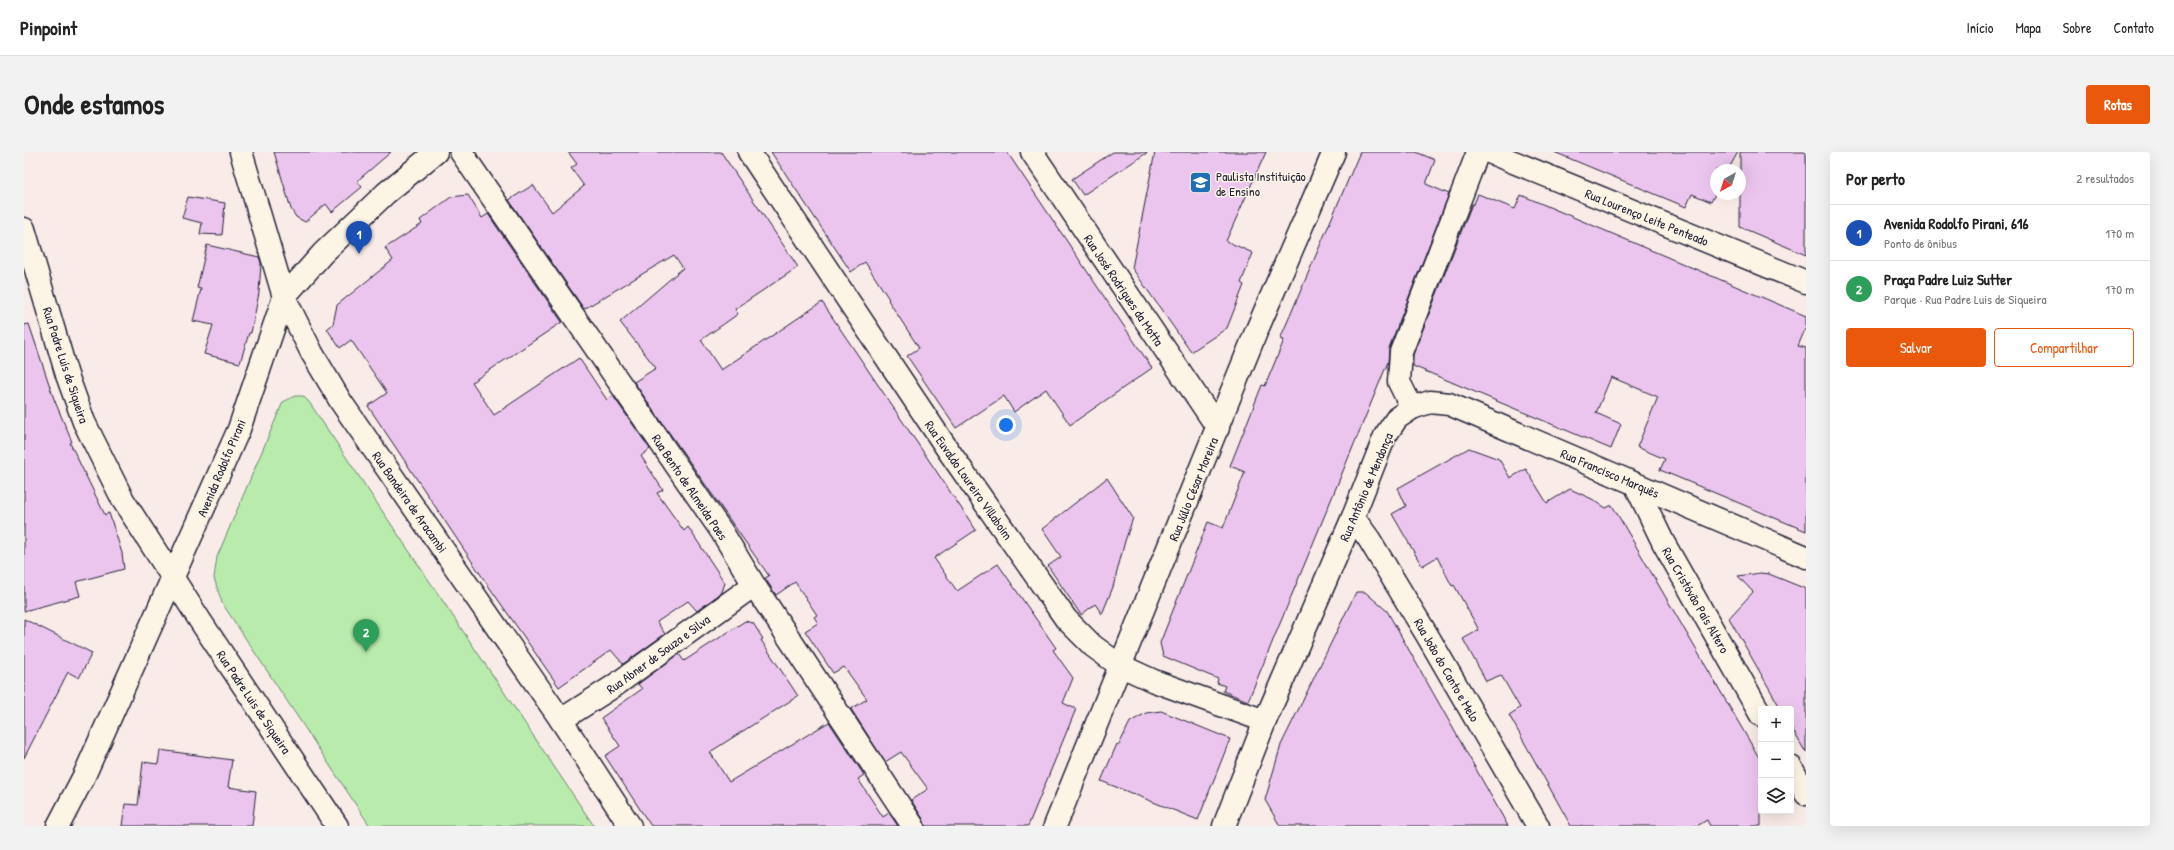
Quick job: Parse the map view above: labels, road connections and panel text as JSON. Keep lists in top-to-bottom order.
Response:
{
  "streets": {
    "street": [
      "Rua Lourenço Leite Penteado",
      "Rua José Rodrigues da Motta",
      "Rua Padre Luís de Siqueira",
      "Avenida Rodolfo Pirani",
      "Rua Francisco Marquês",
      "Rua Euvaldo Loureiro Villaboim",
      "Rua Bento de Almeida Paes",
      "Rua Antônio de Mendonça",
      "Rua Júlio César Moreira",
      "Rua Bandeira de Aracambi",
      "Rua Cristóvão País Altero",
      "Rua Abner de Souza e Silva",
      "Rua João do Canto e Melo",
      "Rua Padre Luis de Siqueira"
    ]
  },
  "crossings": [
    ["Rua José Rodrigues da Motta", "Rua Júlio César Moreira"],
    ["Rua Padre Luís de Siqueira", "Avenida Rodolfo Pirani"],
    ["Rua Padre Luís de Siqueira", "Rua Padre Luis de Siqueira"],
    ["Avenida Rodolfo Pirani", "Rua Bandeira de Aracambi"],
    ["Avenida Rodolfo Pirani", "Rua Padre Luis de Siqueira"],
    ["Rua Francisco Marquês", "Rua Antônio de Mendonça"],
    ["Rua Francisco Marquês", "Rua Cristóvão País Altero"],
    ["Rua Euvaldo Loureiro Villaboim", "Rua Antônio de Mendonça"],
    ["Rua Euvaldo Loureiro Villaboim", "Rua Júlio César Moreira"],
    ["Rua Bento de Almeida Paes", "Rua Abner de Souza e Silva"],
    ["Rua Antônio de Mendonça", "Rua João do Canto e Melo"],
    ["Rua Bandeira de Aracambi", "Rua Abner de Souza e Silva"]
  ],
  "places": {
    "school or university": ["Paulista Instituição de Ensino"]
  },
  "north": "bottom left",
  "page": {
    "header": "Pinpoint",
    "nav": [
      "Início",
      "Mapa",
      "Sobre",
      "Contato"
    ],
    "title": "Onde estamos",
    "buttons": [
      "Rotas",
      ["Salvar", "Compartilhar"]
    ],
    "heading": ["Por perto", "2 resultados"],
    "list": [
      {
        "mark": "1",
        "name": "Avenida Rodolfo Pirani, 616",
        "note": "Ponto de ônibus",
        "value": "170 m"
      },
      {
        "mark": "2",
        "name": "Praça Padre Luiz Sutter",
        "note": "Parque · Rua Padre Luis de Siqueira",
        "value": "170 m"
      }
    ],
    "pins": ["1", "2"],
    "map_buttons": ["+", "−"]
  }
}
